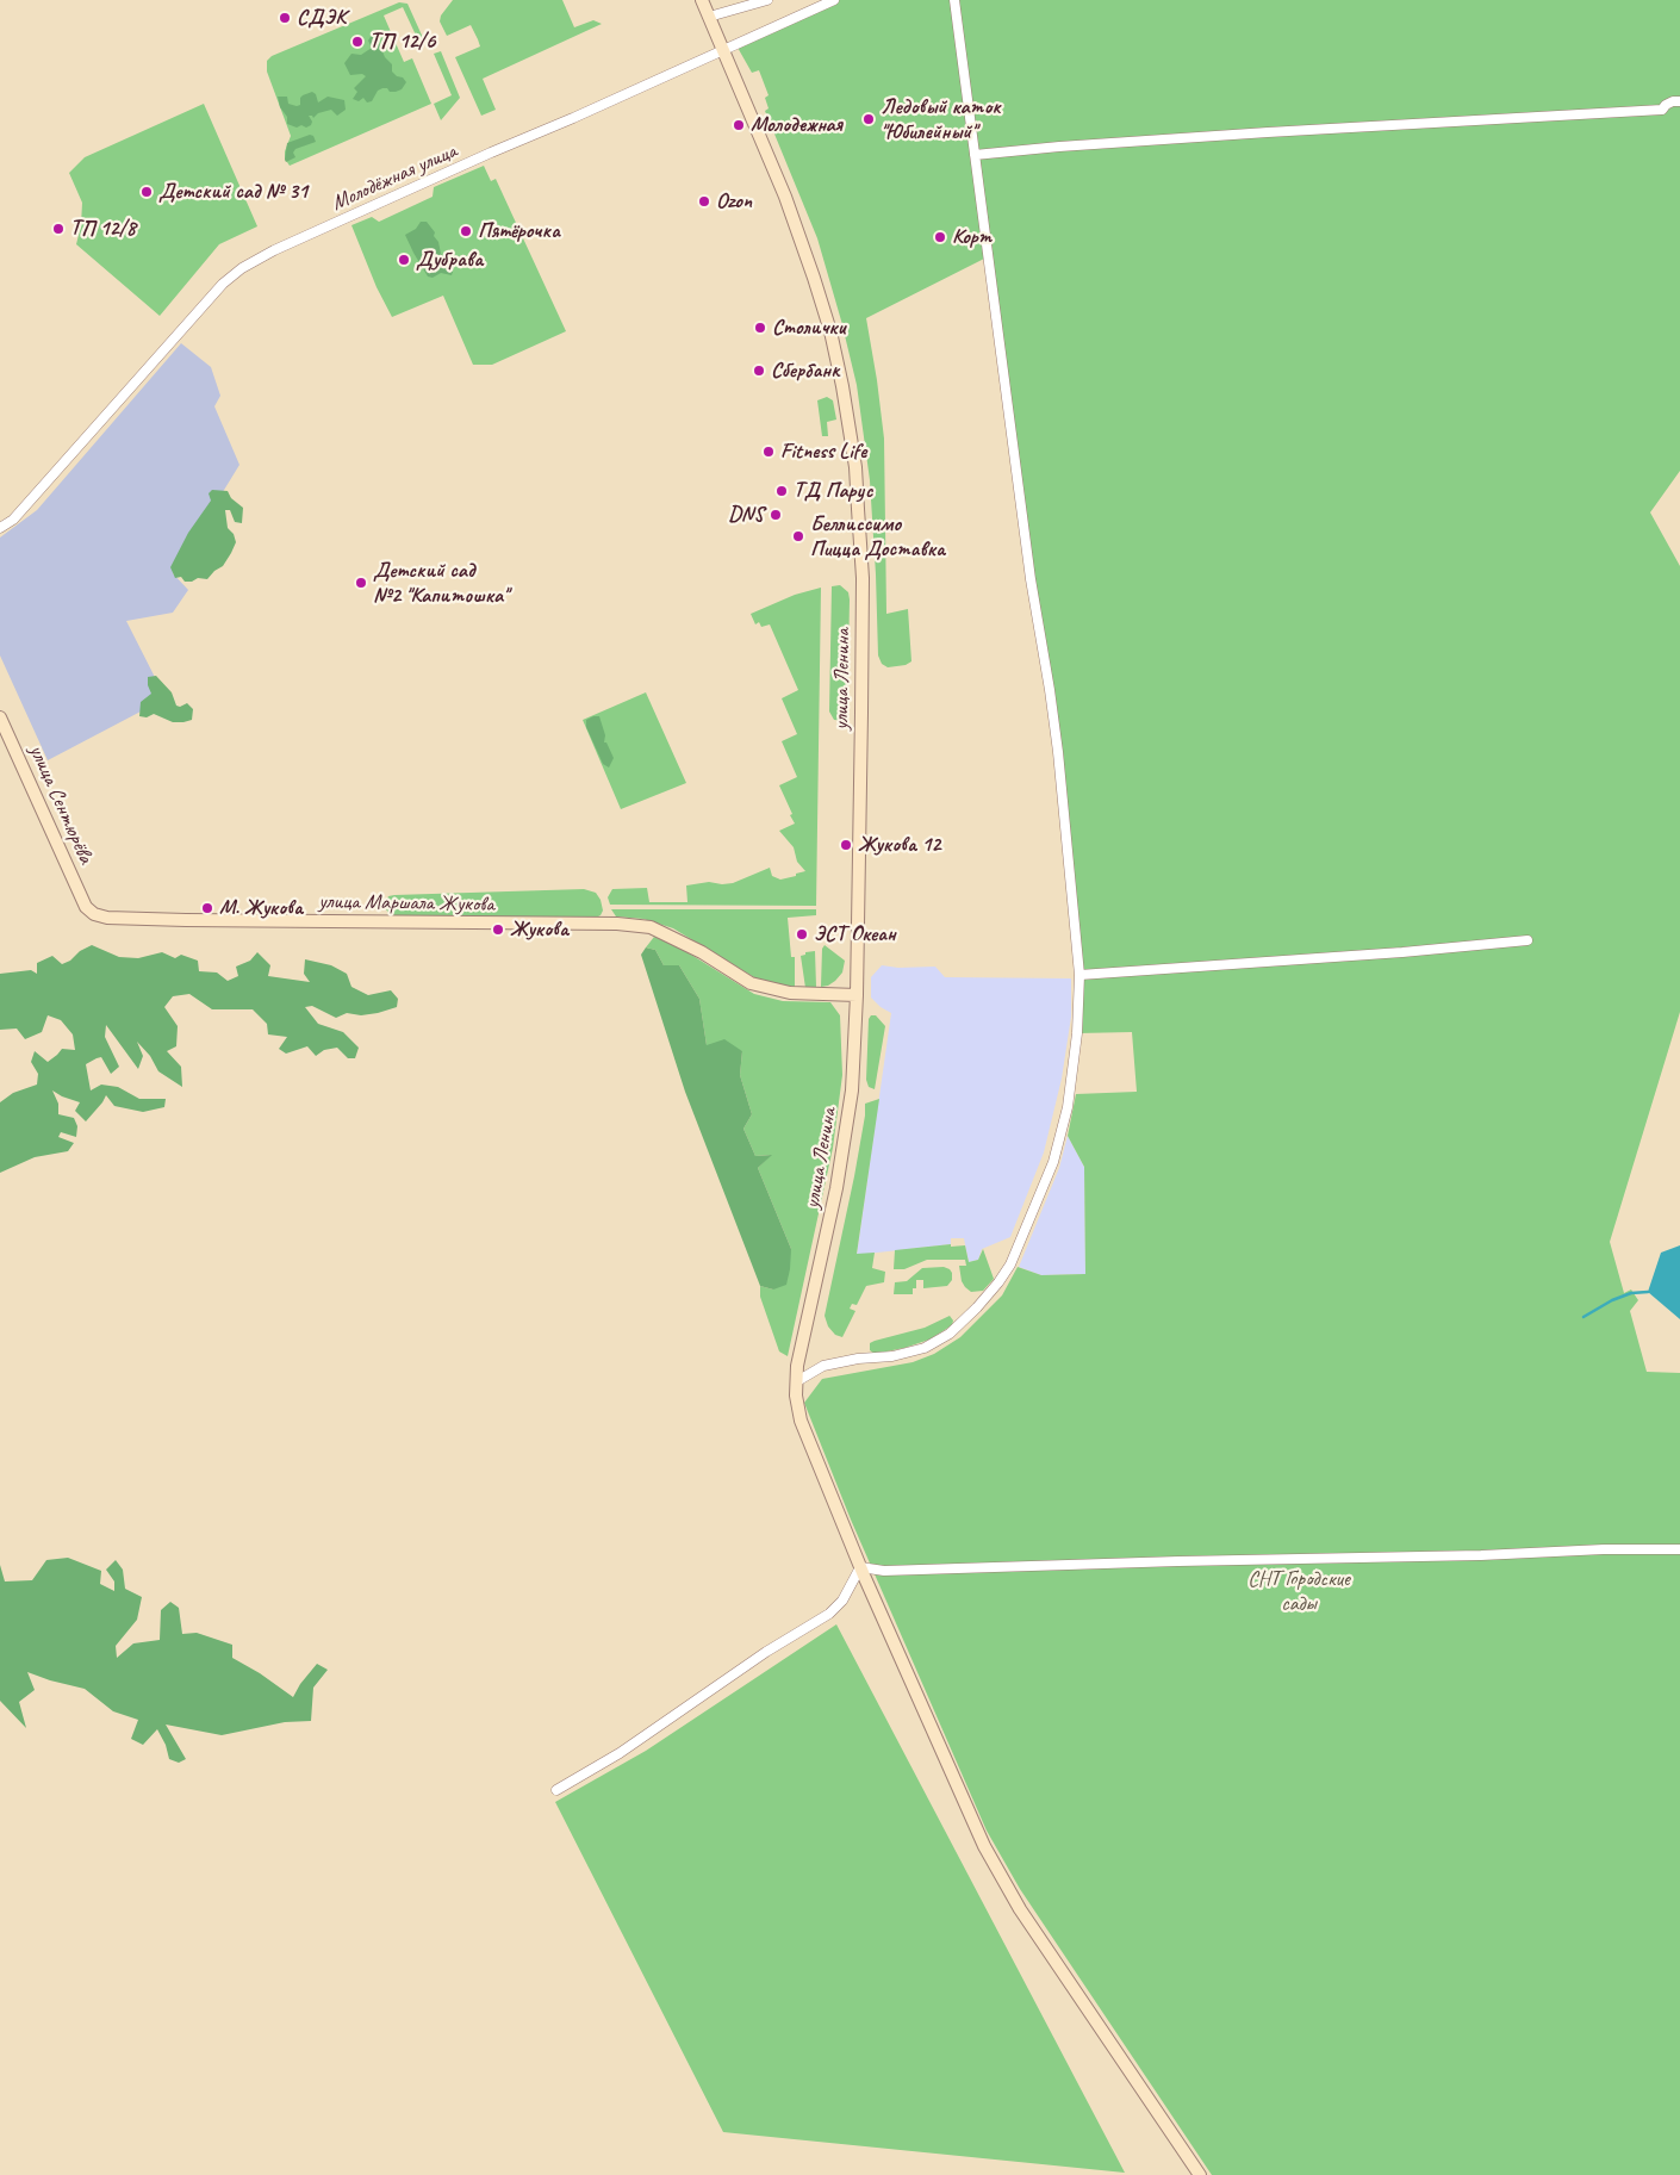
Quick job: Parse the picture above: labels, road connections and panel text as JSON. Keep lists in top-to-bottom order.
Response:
{
  "streets": {
    "main road": ["улица Ленина", "улица Сентюрёва", "улица Маршала Жукова"],
    "street": ["Молодёжная улица"]
  },
  "crossings": [
    ["Молодёжная улица", "улица Ленина"],
    ["улица Ленина", "улица Маршала Жукова"],
    ["улица Сентюрёва", "улица Маршала Жукова"]
  ],
  "parks": ["СНТ Городские сады"],
  "places": [
    "СДЭК",
    "ТП 12/6",
    "Ледовый каток \"Юбилейный\"",
    "Молодежная",
    "Детский сад № 31",
    "Ozon",
    "ТП 12/8",
    "Пятёрочка",
    "Корт",
    "Дубрава",
    "Столички",
    "Сбербанк",
    "Fitness Life",
    "ТД Парус",
    "DNS",
    "Беллиссимо Пицца Доставка",
    "Детский сад №2 \"Капитошка\"",
    "Жукова 12",
    "М. Жукова",
    "Жукова",
    "ЭСТ Океан"
  ]
}
